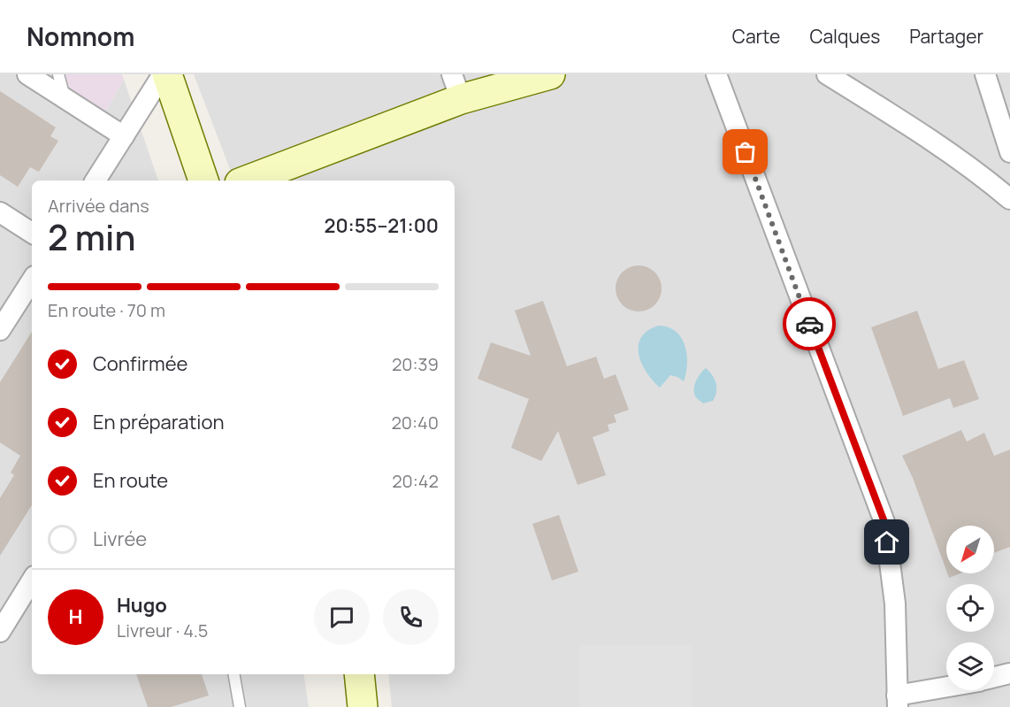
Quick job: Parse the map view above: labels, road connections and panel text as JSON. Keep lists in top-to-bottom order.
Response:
{
  "north": "bottom left",
  "page": {
    "header": "Nomnom",
    "nav": ["Carte", "Calques", "Partager"],
    "heading": ["2 min", "Arrivée dans", "20:55–21:00"],
    "panel": ["Hugo", "Livreur · 4.5"],
    "bar": "En route · 70 m",
    "list": [
      ["Confirmée", "20:39"],
      ["En préparation", "20:40"],
      ["En route", "20:42"],
      "Livrée"
    ],
    "round": "H"
  }
}
